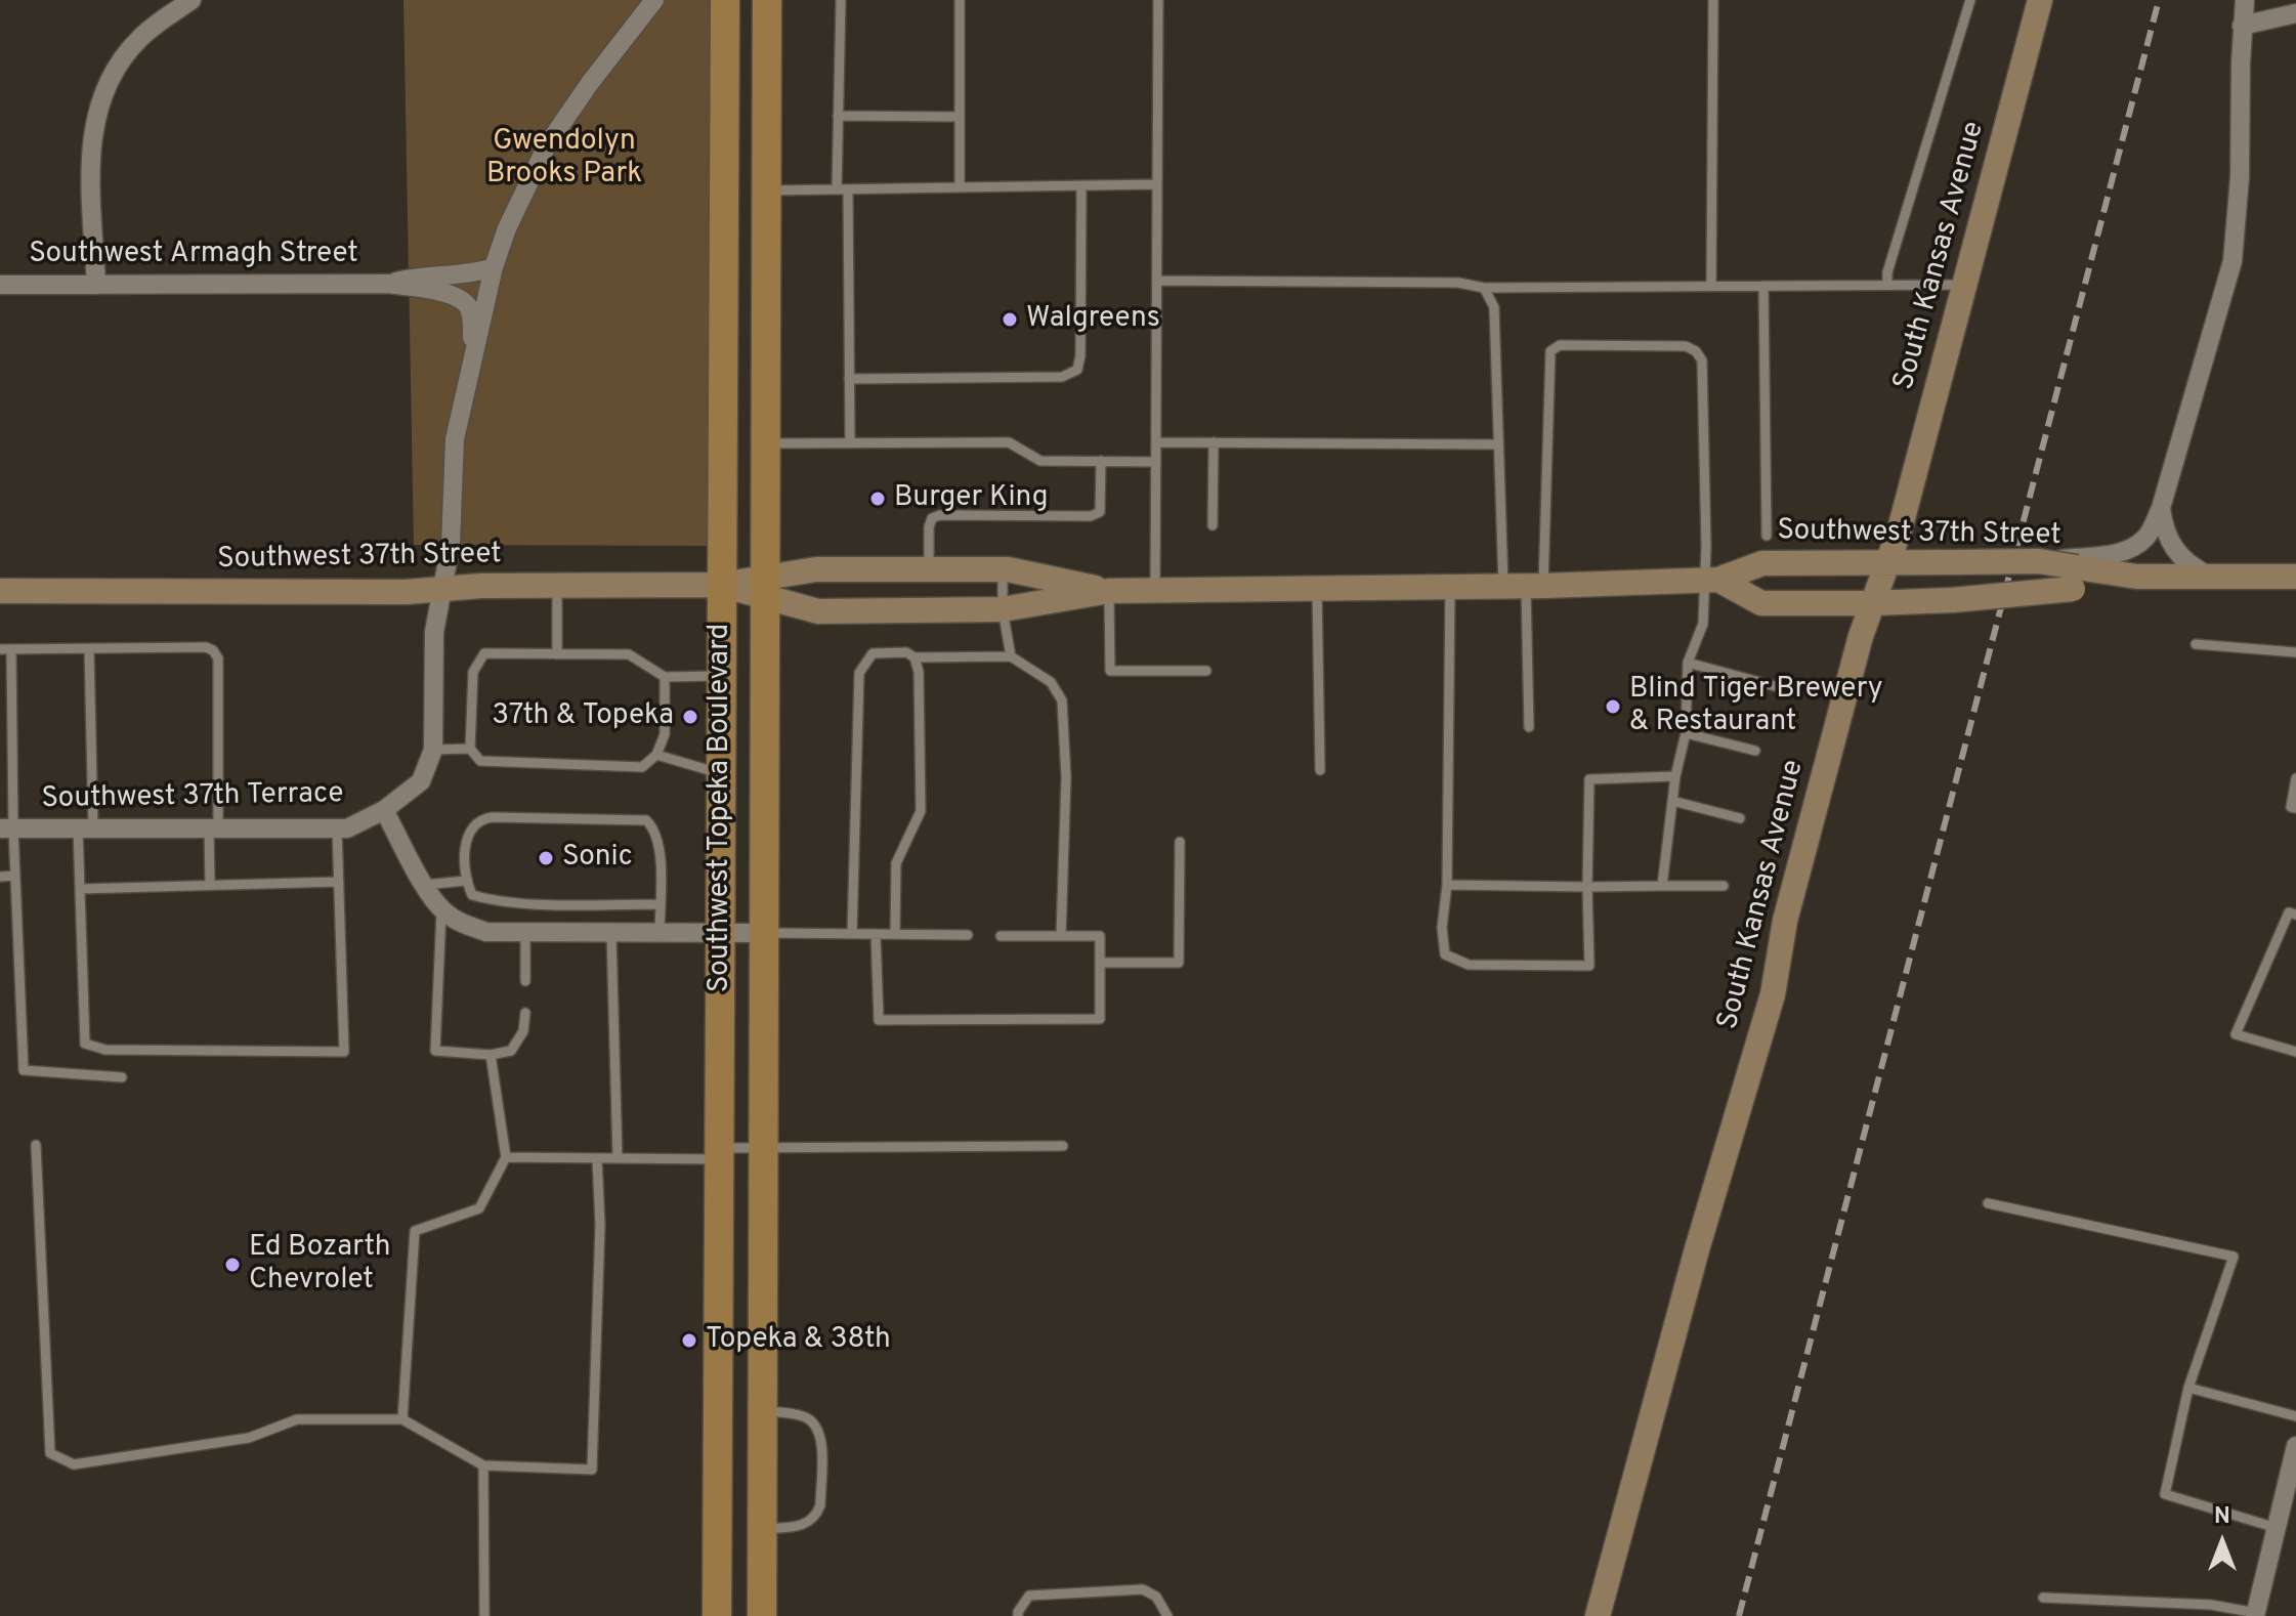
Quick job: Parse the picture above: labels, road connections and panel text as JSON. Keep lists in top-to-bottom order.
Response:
{
  "streets": {
    "main road": ["South Kansas Avenue", "Southwest 37th Street", "Southwest Topeka Boulevard"],
    "street": ["Southwest Armagh Street", "Southwest 37th Terrace"]
  },
  "crossings": [
    ["Southwest Armagh Street", "Southwest 37th Terrace"],
    ["South Kansas Avenue", "Southwest 37th Street"],
    ["Southwest 37th Street", "Southwest 37th Terrace"],
    ["Southwest 37th Street", "Southwest Topeka Boulevard"]
  ],
  "parks": ["Gwendolyn Brooks Park"],
  "places": [
    "Walgreens",
    "Burger King",
    "Blind Tiger Brewery & Restaurant",
    "37th & Topeka",
    "Sonic",
    "Ed Bozarth Chevrolet",
    "Topeka & 38th"
  ],
  "north": "top"
}
